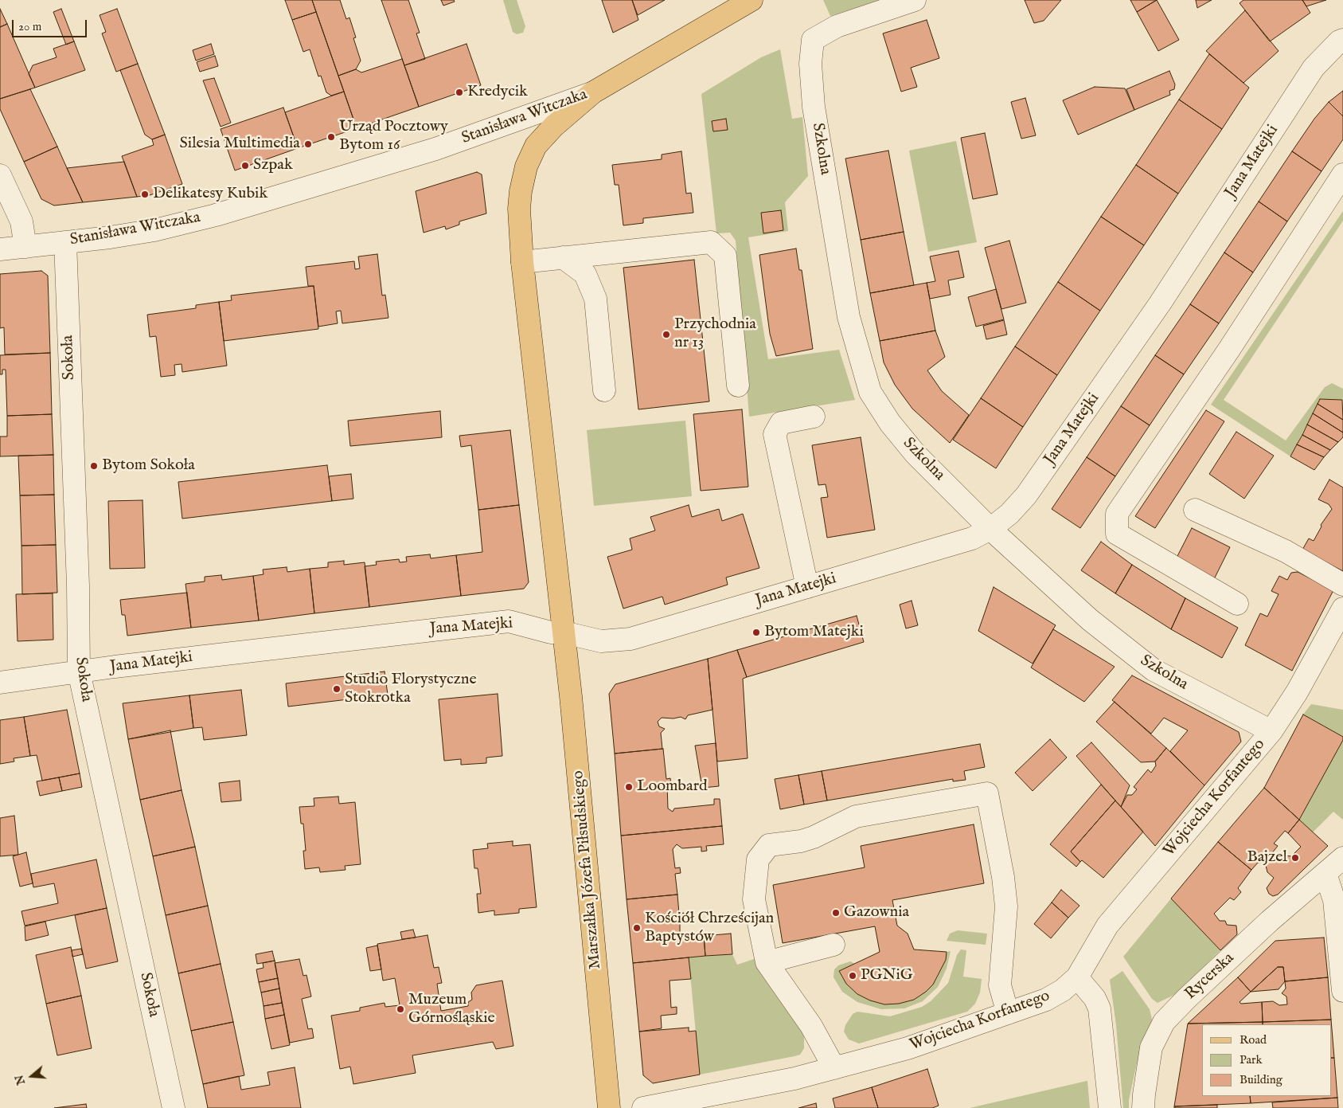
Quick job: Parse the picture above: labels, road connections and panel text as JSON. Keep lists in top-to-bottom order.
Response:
{
  "streets": {
    "main road": ["Stanisława Witczaka", "Marszałka Józefa Piłsudskiego"],
    "street": [
      "Szkolna",
      "Jana Matejki",
      "Sokoła",
      "Wojciecha Korfantego",
      "Rycerska"
    ]
  },
  "crossings": [
    ["Stanisława Witczaka", "Sokoła"],
    ["Stanisława Witczaka", "Marszałka Józefa Piłsudskiego"],
    ["Szkolna", "Jana Matejki"],
    ["Szkolna", "Wojciecha Korfantego"],
    ["Jana Matejki", "Sokoła"],
    ["Jana Matejki", "Marszałka Józefa Piłsudskiego"]
  ],
  "places": [
    "Kredycik",
    "Urząd Pocztowy Bytom 16",
    "Silesia Multimedia",
    "Szpak",
    "Delikatesy Kubik",
    "Przychodnia nr 13",
    "Bytom Sokoła",
    "Bytom Matejki",
    "Studio Florystyczne Stokrotka",
    "Loombard",
    "Bajzel",
    "Gazownia",
    "Kościół Chrześcijan Baptystów",
    "PGNiG",
    "Muzeum Górnośląskie"
  ],
  "legend": ["Road", "Park", "Building"],
  "scale_bar": "20 m",
  "north": "left"
}
